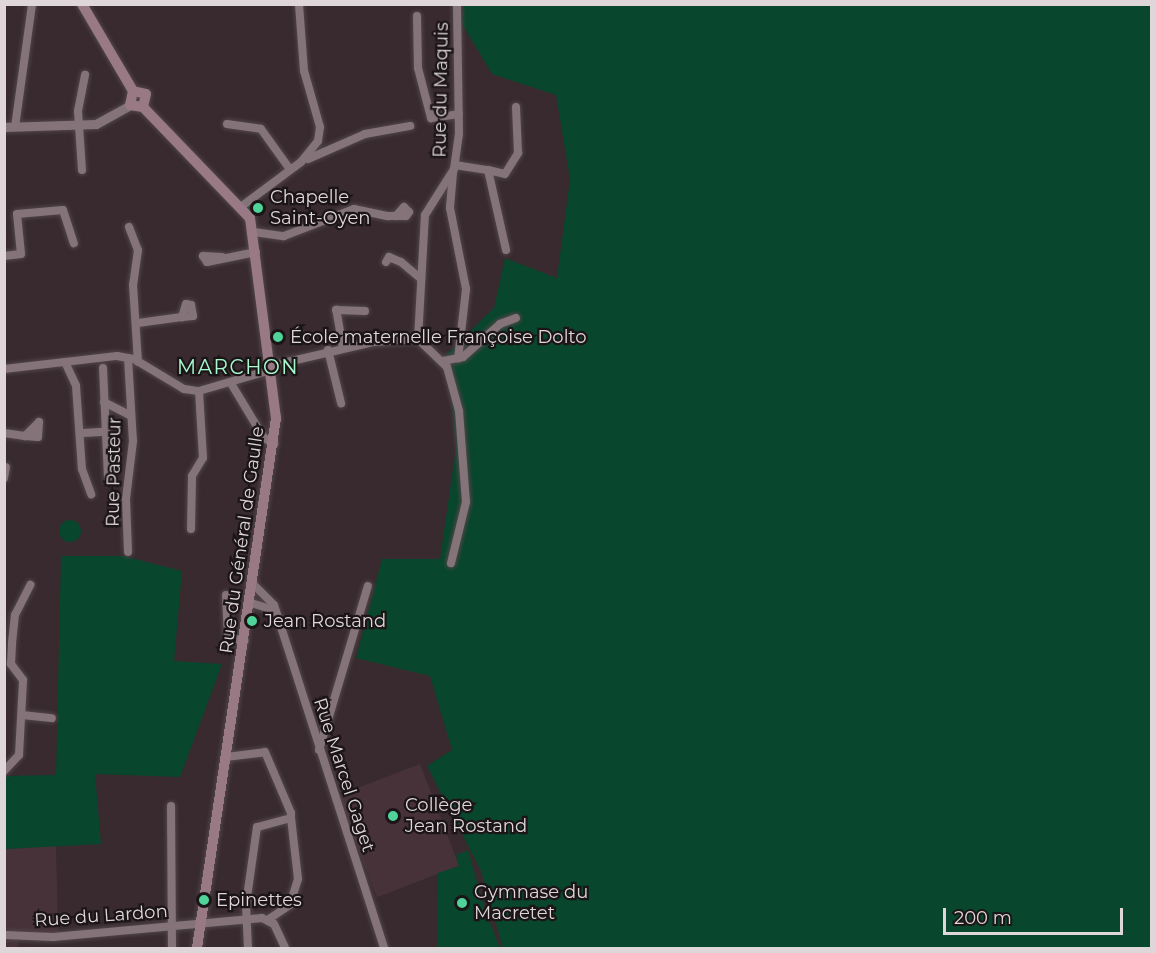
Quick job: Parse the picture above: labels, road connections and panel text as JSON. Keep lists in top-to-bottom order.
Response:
{
  "streets": {
    "main road": ["Rue du Général de Gaulle"],
    "street": [
      "Rue du Maquis",
      "Rue Pasteur",
      "Rue Marcel Gaget",
      "Rue du Lardon"
    ]
  },
  "crossings": [
    ["Rue du Général de Gaulle", "Rue Marcel Gaget"],
    ["Rue du Général de Gaulle", "Rue du Lardon"]
  ],
  "districts": ["MARCHON"],
  "places": [
    "Chapelle Saint-Oyen",
    "École maternelle Françoise Dolto",
    "Jean Rostand",
    "Collège Jean Rostand",
    "Epinettes",
    "Gymnase du Macretet"
  ],
  "scale_bar": "200 m"
}
